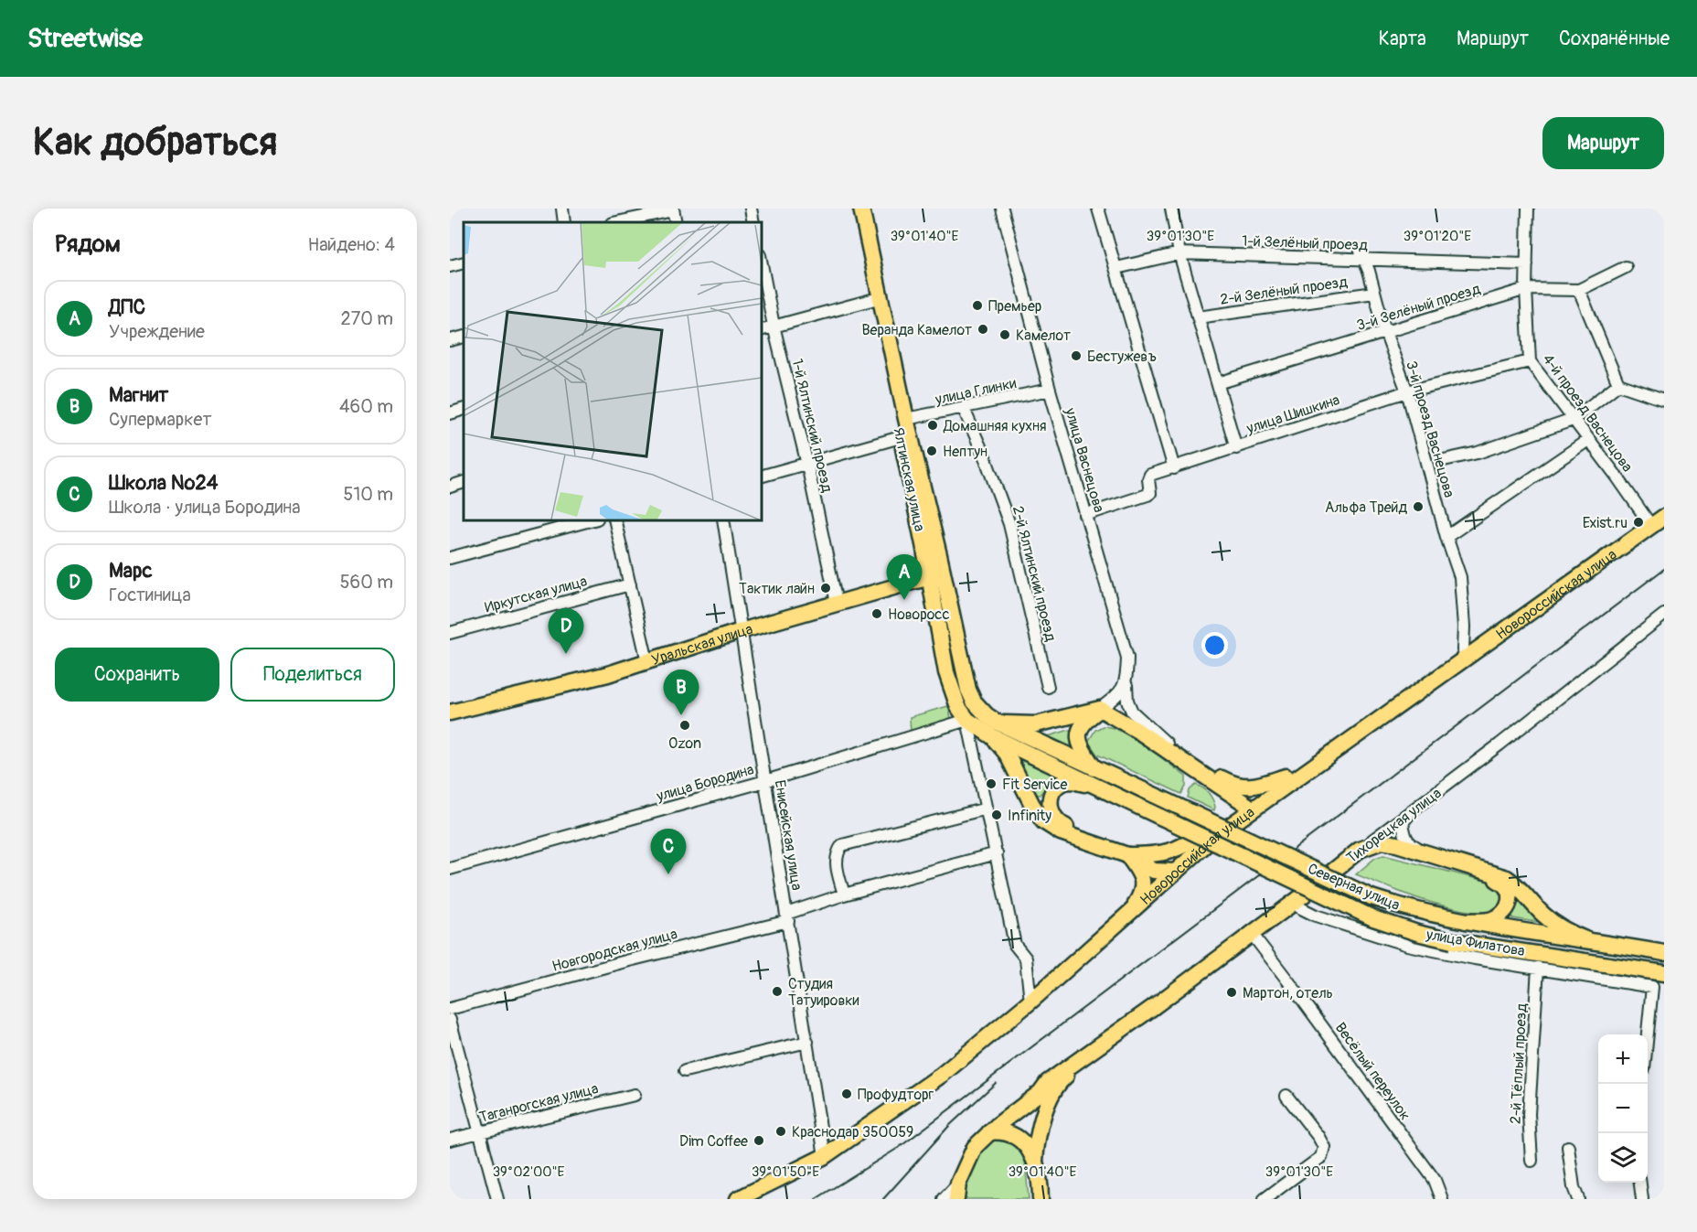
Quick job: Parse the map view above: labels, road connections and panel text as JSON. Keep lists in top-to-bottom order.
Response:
{
  "streets": {
    "main road": [
      "Ялтинская улица",
      "Новороссийская улица",
      "Уральская улица",
      "Тихорецкая улица",
      "Северная улица"
    ],
    "street": [
      "1-й Зелёный проезд",
      "2-й Зелёный проезд",
      "3-й Зелёный проезд",
      "улица Глинки",
      "4-й проезд Васнецова",
      "улица Шишкина",
      "1-й Ялтинский проезд",
      "3-й проезд Васнецова",
      "улица Васнецова",
      "2-й Ялтинский проезд",
      "Иркутская улица",
      "улица Бородина",
      "Енисейская улица",
      "улица Филатова",
      "Новгородская улица",
      "2-й Тёплый проезд",
      "Весёлый переулок",
      "Таганрогская улица"
    ]
  },
  "crossings": [
    ["1-й Зелёный проезд", "4-й проезд Васнецова"],
    ["1-й Зелёный проезд", "3-й проезд Васнецова"],
    ["2-й Зелёный проезд", "3-й проезд Васнецова"],
    ["3-й Зелёный проезд", "4-й проезд Васнецова"],
    ["3-й Зелёный проезд", "3-й проезд Васнецова"],
    ["улица Глинки", "улица Васнецова"],
    ["улица Глинки", "Ялтинская улица"],
    ["улица Глинки", "2-й Ялтинский проезд"],
    ["4-й проезд Васнецова", "улица Шишкина"],
    ["4-й проезд Васнецова", "Новороссийская улица"],
    ["улица Шишкина", "3-й проезд Васнецова"],
    ["улица Шишкина", "улица Васнецова"],
    ["1-й Ялтинский проезд", "Уральская улица"],
    ["3-й проезд Васнецова", "Новороссийская улица"],
    ["Ялтинская улица", "Новороссийская улица"],
    ["Ялтинская улица", "Уральская улица"],
    ["Ялтинская улица", "улица Бородина"],
    ["Ялтинская улица", "Северная улица"],
    ["Ялтинская улица", "Новгородская улица"],
    ["Новороссийская улица", "Енисейская улица"],
    ["Новороссийская улица", "Северная улица"],
    ["Уральская улица", "Енисейская улица"],
    ["улица Бородина", "Енисейская улица"],
    ["улица Бородина", "Северная улица"],
    ["Тихорецкая улица", "улица Филатова"],
    ["Тихорецкая улица", "Весёлый переулок"],
    ["Енисейская улица", "Новгородская улица"],
    ["улица Филатова", "2-й Тёплый проезд"]
  ],
  "places": [
    "Премьер",
    "Веранда Камелот",
    "Камелот",
    "Бестужевъ",
    "Домашняя кухня",
    "Нептун",
    "Альфа Трейд",
    "Exist.ru",
    "Тактик лайн",
    "Новоросс",
    "Ozon",
    "Fit Service",
    "Infinity",
    "Студия Татуировки",
    "Мартон, отель",
    "Профудторг",
    "Краснодар 350059",
    "Dim Coffee"
  ],
  "page": {
    "header": "Streetwise",
    "nav": ["Карта", "Маршрут", "Сохранённые"],
    "buttons": [
      "Маршрут",
      ["Сохранить", "Поделиться"]
    ],
    "title": "Как добраться",
    "heading": ["Рядом", "Найдено: 4"],
    "list": [
      {
        "mark": "A",
        "name": "ДПС",
        "note": "Учреждение",
        "value": "270 m"
      },
      {
        "mark": "B",
        "name": "Магнит",
        "note": "Супермаркет",
        "value": "460 m"
      },
      {
        "mark": "C",
        "name": "Школа №24",
        "note": "Школа · улица Бородина",
        "value": "510 m"
      },
      {
        "mark": "D",
        "name": "Марс",
        "note": "Гостиница",
        "value": "560 m"
      }
    ],
    "pins": [
      "A",
      "D",
      "B",
      "C"
    ],
    "map_buttons": ["+", "−"]
  },
  "coordinates": [
    "39°01'40\"E",
    "39°01'30\"E",
    "39°01'20\"E",
    "39°02'00\"E",
    "39°01'50\"E"
  ]
}
